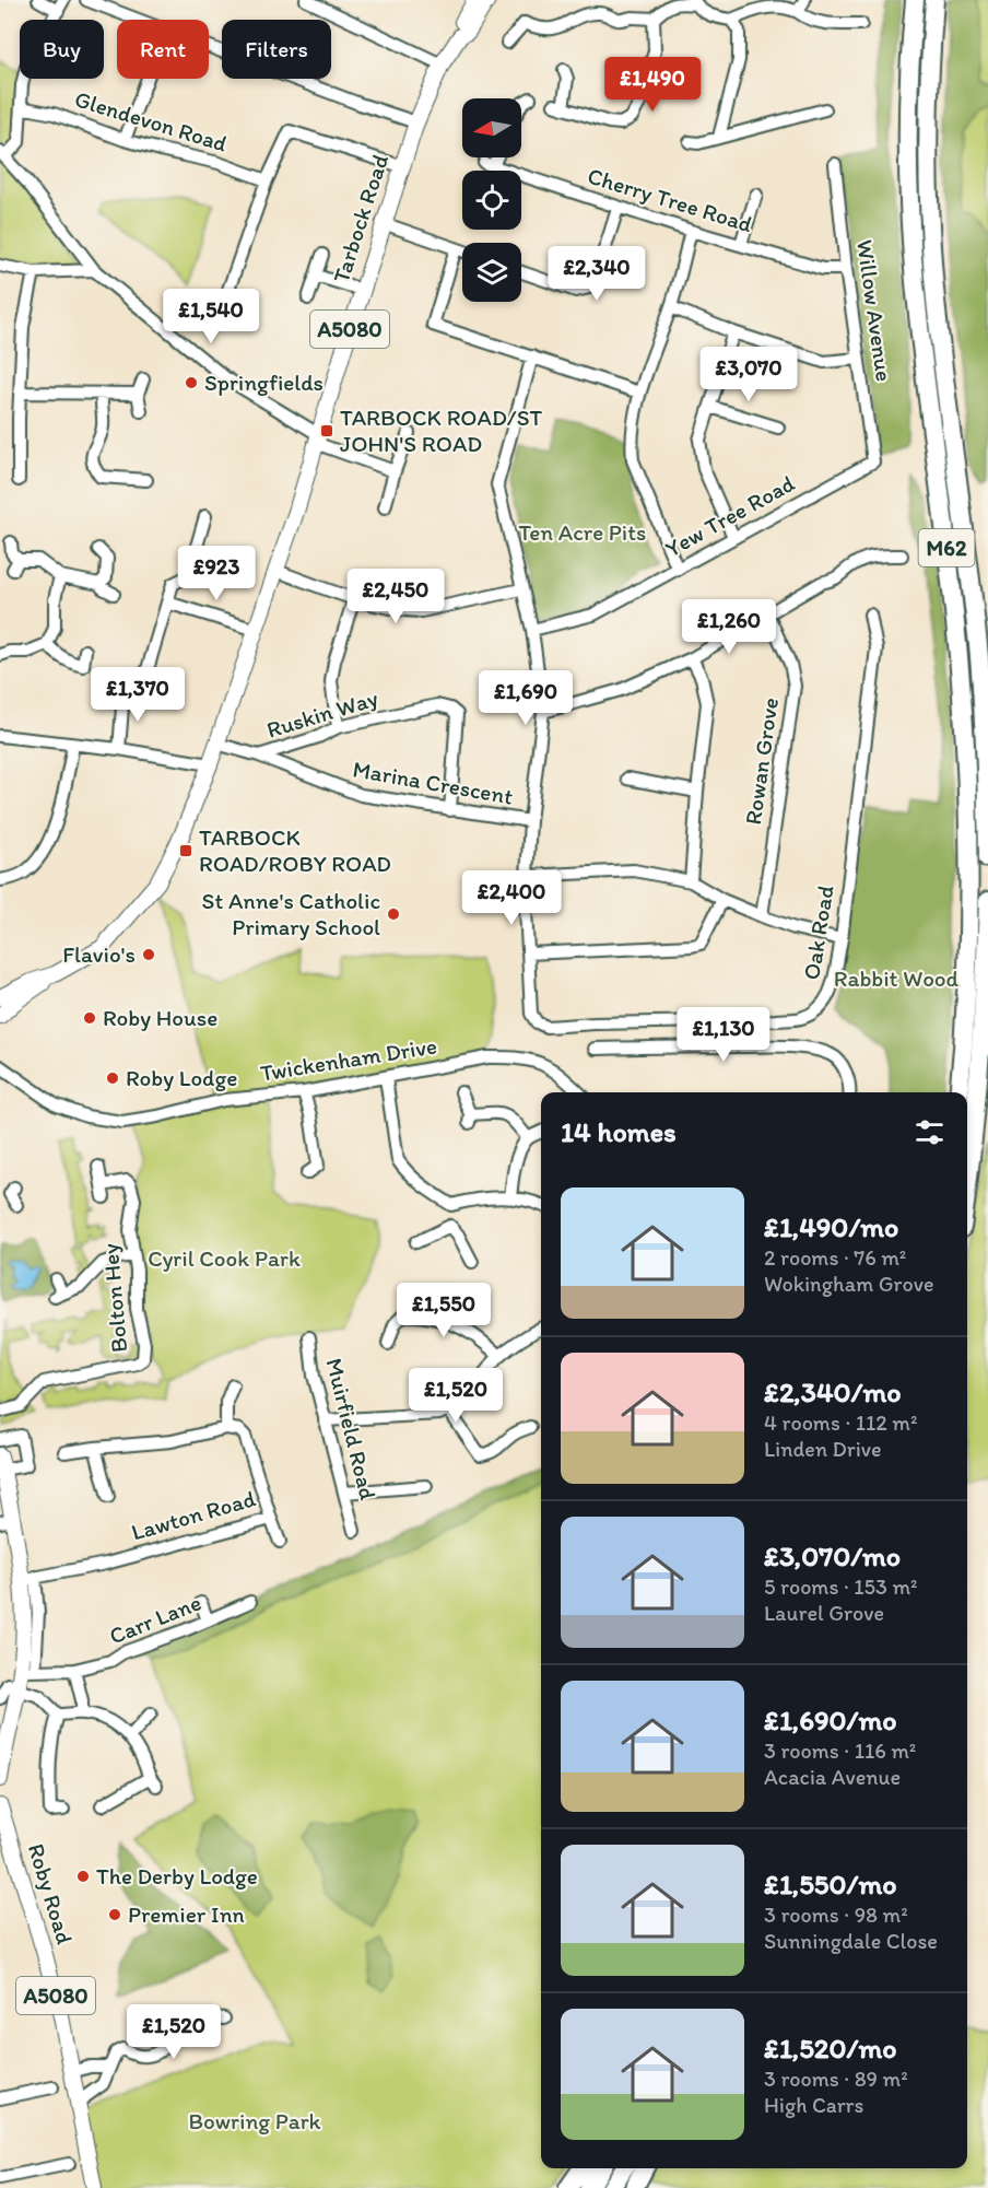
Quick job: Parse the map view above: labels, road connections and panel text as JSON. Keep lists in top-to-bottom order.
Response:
{
  "streets": {
    "highway": ["M62"],
    "main road": ["Tarbock Road", "A5080", "Roby Road"],
    "street": [
      "Glendevon Road",
      "Cherry Tree Road",
      "Willow Avenue",
      "Yew Tree Road",
      "Ruskin Way",
      "Rowan Grove",
      "Marina Crescent",
      "Oak Road",
      "Twickenham Drive",
      "Bolton Hey",
      "Muirfield Road",
      "Lawton Road",
      "Carr Lane"
    ]
  },
  "crossings": [
    ["Cherry Tree Road", "Willow Avenue"],
    ["Tarbock Road", "Marina Crescent"],
    ["Willow Avenue", "Yew Tree Road"],
    ["Ruskin Way", "Marina Crescent"],
    ["Lawton Road", "Carr Lane"]
  ],
  "parks": [
    "Ten Acre Pits",
    "Rabbit Wood",
    "Cyril Cook Park",
    "Bowring Park"
  ],
  "places": {
    "other": [
      "Springfields",
      "St Anne's Catholic Primary School",
      "Flavio's",
      "Roby House",
      "Roby Lodge",
      "The Derby Lodge",
      "Premier Inn"
    ],
    "transit": ["TARBOCK ROAD/ST JOHN'S ROAD", "TARBOCK ROAD/ROBY ROAD"]
  },
  "north": "left",
  "page": {
    "chip": ["Buy", "Rent", "Filters"],
    "price": [
      "£1,490",
      "£2,340",
      "£1,540",
      "£3,070",
      "£923",
      "£2,450",
      "£1,260",
      "£1,370",
      "£1,690",
      "£2,400",
      "£1,130",
      "£1,550",
      "£1,520",
      "£1,520"
    ],
    "heading": "14 homes",
    "list": [
      {
        "name": "£1,490/mo",
        "note": "2 rooms · 76 m² · Wokingham Grove"
      },
      {
        "name": "£2,340/mo",
        "note": "4 rooms · 112 m² · Linden Drive"
      },
      {
        "name": "£3,070/mo",
        "note": "5 rooms · 153 m² · Laurel Grove"
      },
      {
        "name": "£1,690/mo",
        "note": "3 rooms · 116 m² · Acacia Avenue"
      },
      {
        "name": "£1,550/mo",
        "note": "3 rooms · 98 m² · Sunningdale Close"
      },
      {
        "name": "£1,520/mo",
        "note": "3 rooms · 89 m² · High Carrs"
      }
    ]
  }
}
